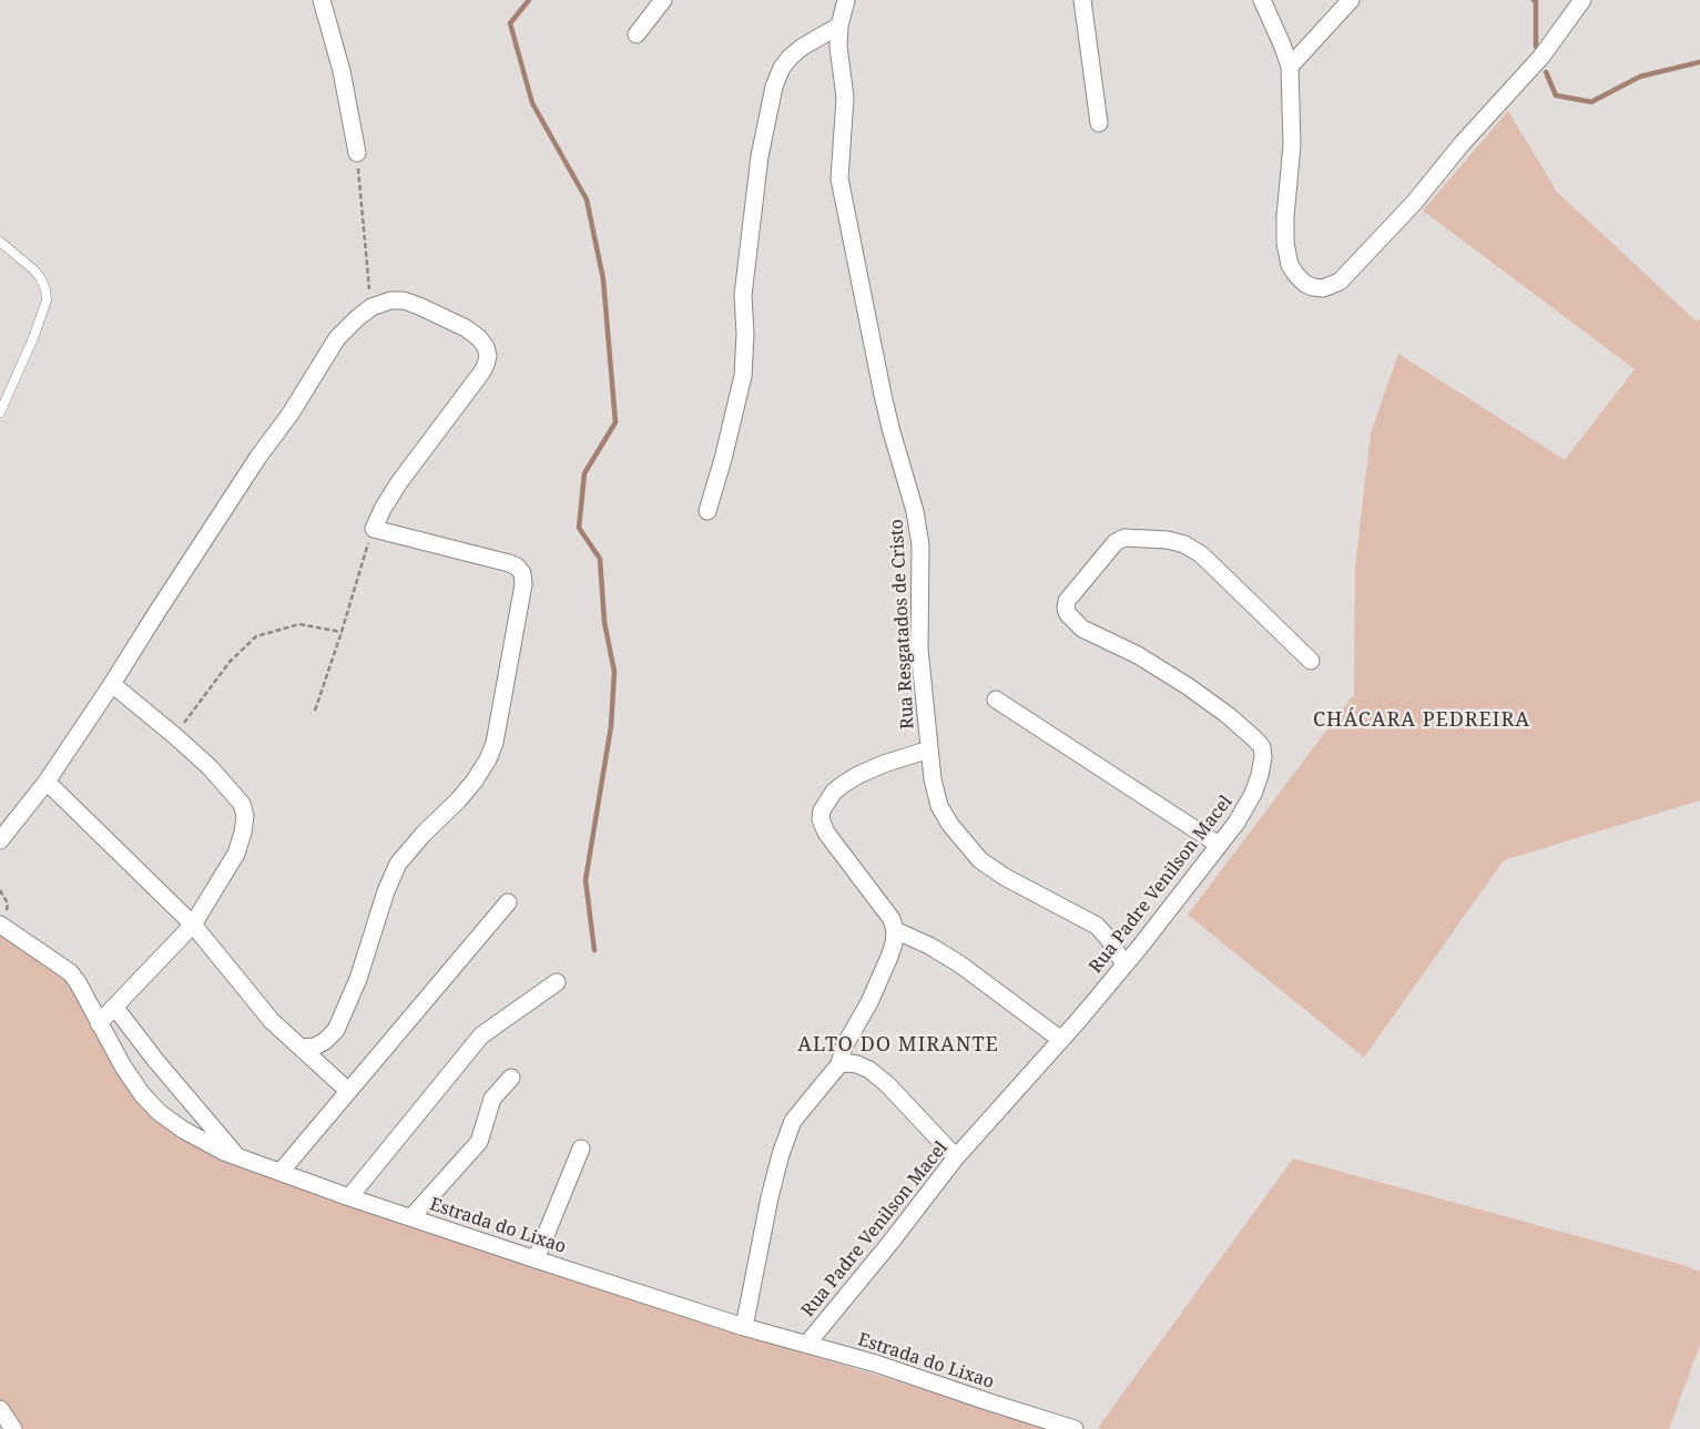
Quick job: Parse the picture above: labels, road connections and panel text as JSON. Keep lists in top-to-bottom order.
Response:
{
  "streets": {
    "street": ["Rua Resgatados de Cristo", "Rua Padre Venilson Macel", "Estrada do Lixao"]
  },
  "crossings": [
    ["Rua Resgatados de Cristo", "Rua Padre Venilson Macel"],
    ["Rua Padre Venilson Macel", "Estrada do Lixao"]
  ],
  "districts": ["CHÁCARA PEDREIRA", "ALTO DO MIRANTE"]
}
